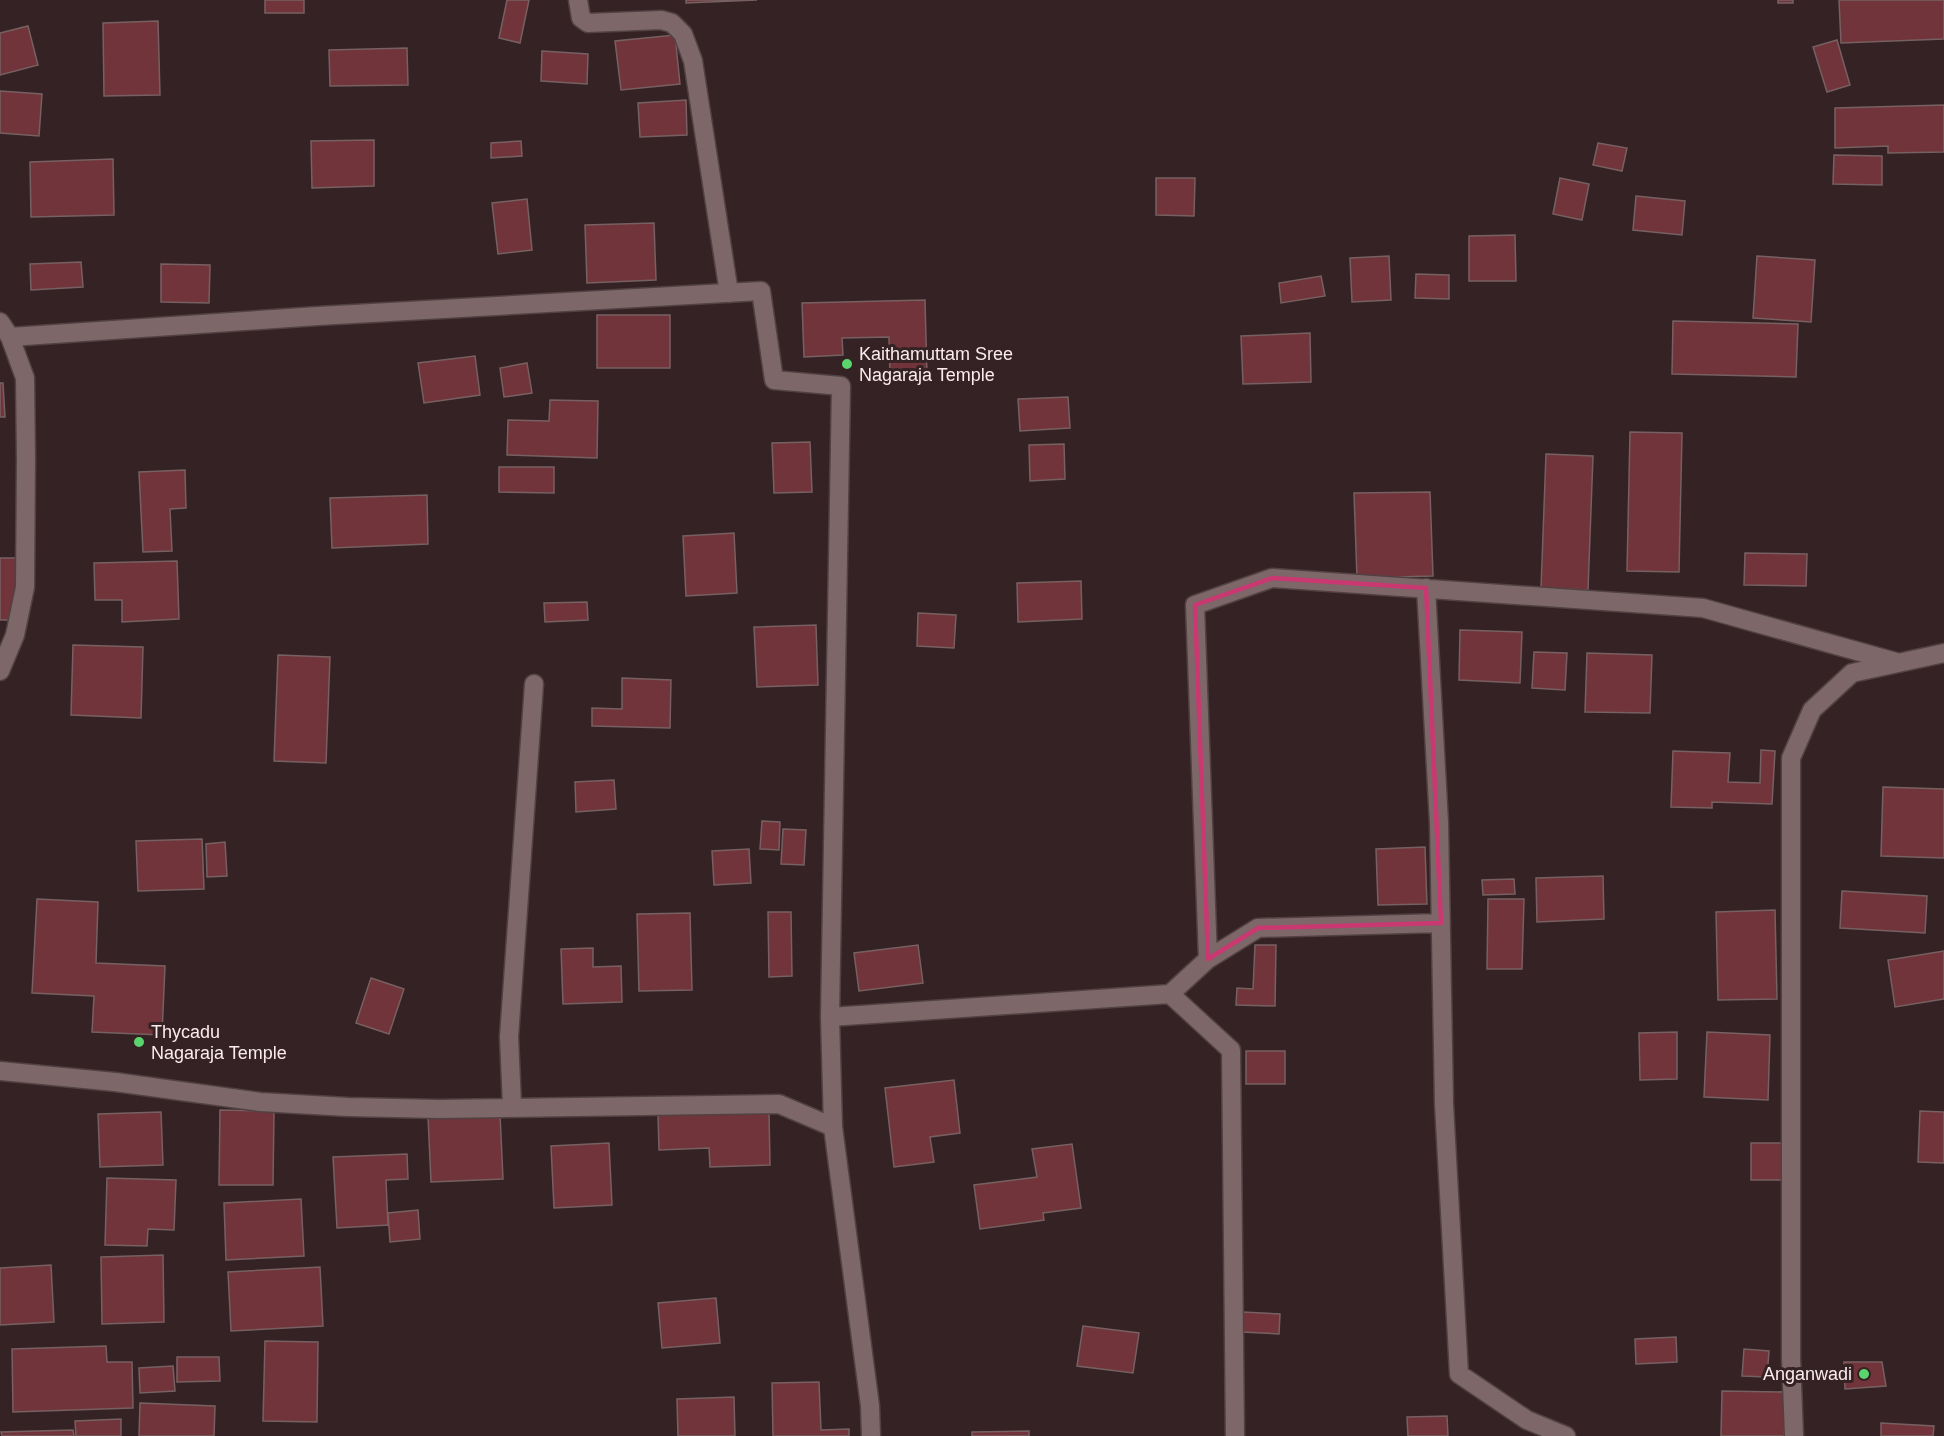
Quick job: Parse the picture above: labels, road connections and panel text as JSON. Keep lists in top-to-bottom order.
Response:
{
  "places": ["Kaithamuttam Sree Nagaraja Temple", "Thycadu Nagaraja Temple", "Anganwadi"]
}
